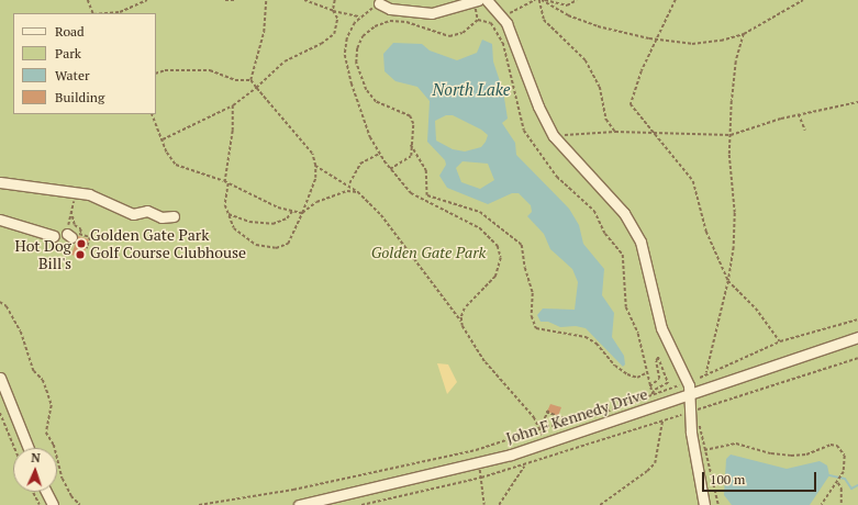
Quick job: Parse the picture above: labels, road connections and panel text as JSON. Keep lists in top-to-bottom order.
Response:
{
  "streets": {
    "street": ["John F Kennedy Drive"]
  },
  "water": ["North Lake"],
  "parks": ["Golden Gate Park"],
  "places": ["Golden Gate Park Golf Course Clubhouse", "Hot Dog Bill's"],
  "legend": [
    "Road",
    "Park",
    "Water",
    "Building"
  ],
  "scale_bar": "100 m",
  "north": "top"
}
